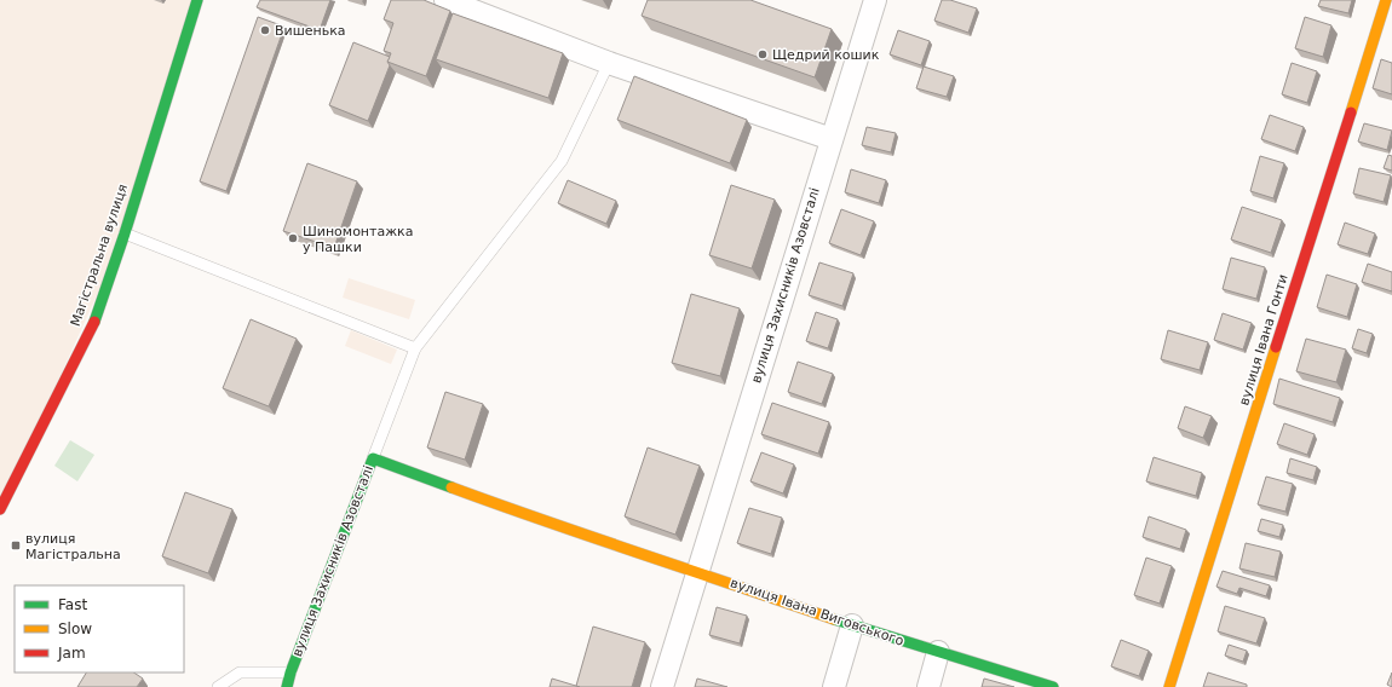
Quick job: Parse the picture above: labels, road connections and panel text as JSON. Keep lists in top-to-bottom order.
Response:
{
  "streets": {
    "street": [
      "Магістральна вулиця",
      "вулиця Захисників Азовсталі",
      "вулиця Івана Гонти",
      "вулиця Івана Виговського"
    ]
  },
  "crossings": [
    ["вулиця Захисників Азовсталі", "вулиця Івана Виговського"]
  ],
  "places": {
    "other": ["Вишенька", "Щедрий кошик", "Шиномонтажка у Пашки"],
    "transit": ["вулиця Магістральна"]
  },
  "legend": ["Fast", "Slow", "Jam"]
}
